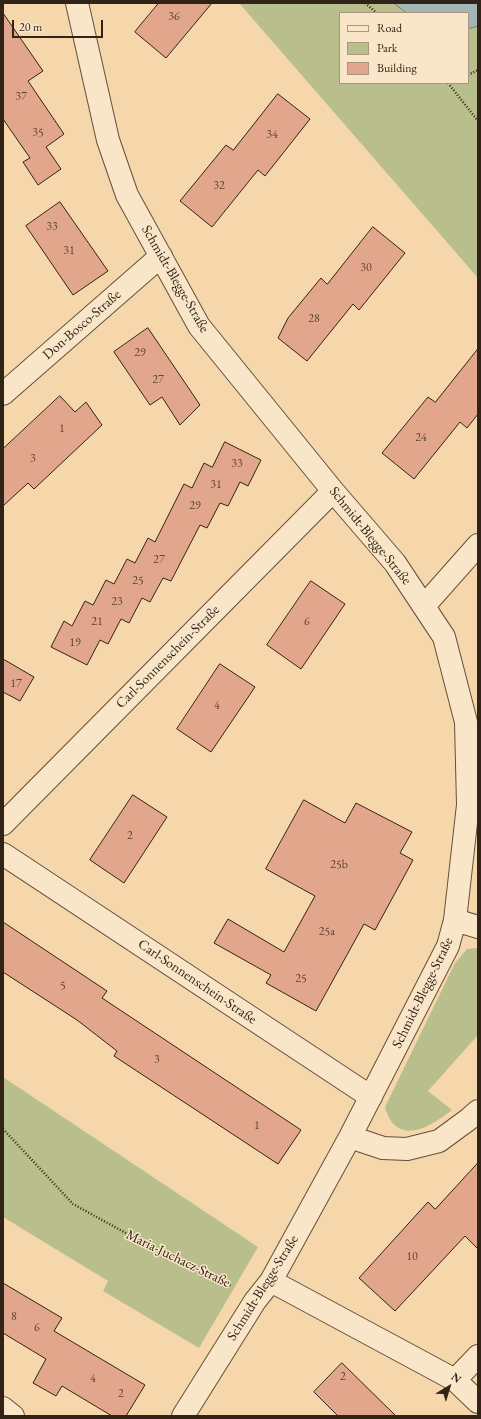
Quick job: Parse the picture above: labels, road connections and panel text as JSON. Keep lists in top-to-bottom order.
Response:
{
  "streets": {
    "street": ["Schmidt-Blegge-Straße", "Don-Bosco-Straße", "Carl-Sonnenschein-Straße"],
    "path": ["Maria-Juchacz-Straße"]
  },
  "crossings": [
    ["Schmidt-Blegge-Straße", "Don-Bosco-Straße"],
    ["Schmidt-Blegge-Straße", "Carl-Sonnenschein-Straße"],
    ["Schmidt-Blegge-Straße", "Maria-Juchacz-Straße"]
  ],
  "house_numbers": [
    "36",
    "37",
    "35",
    "34",
    "32",
    "33",
    "31",
    "30",
    "28",
    "29",
    "27",
    "1",
    "24",
    "3",
    "33",
    "31",
    "29",
    "27",
    "25",
    "23",
    "21",
    "6",
    "19",
    "17",
    "4",
    "2",
    "25b",
    "25a",
    "25",
    "5",
    "3",
    "1",
    "10",
    "8",
    "6",
    "2",
    "4",
    "2"
  ],
  "legend": ["Road", "Park", "Building"],
  "scale_bar": "20 m",
  "north": "top right"
}
